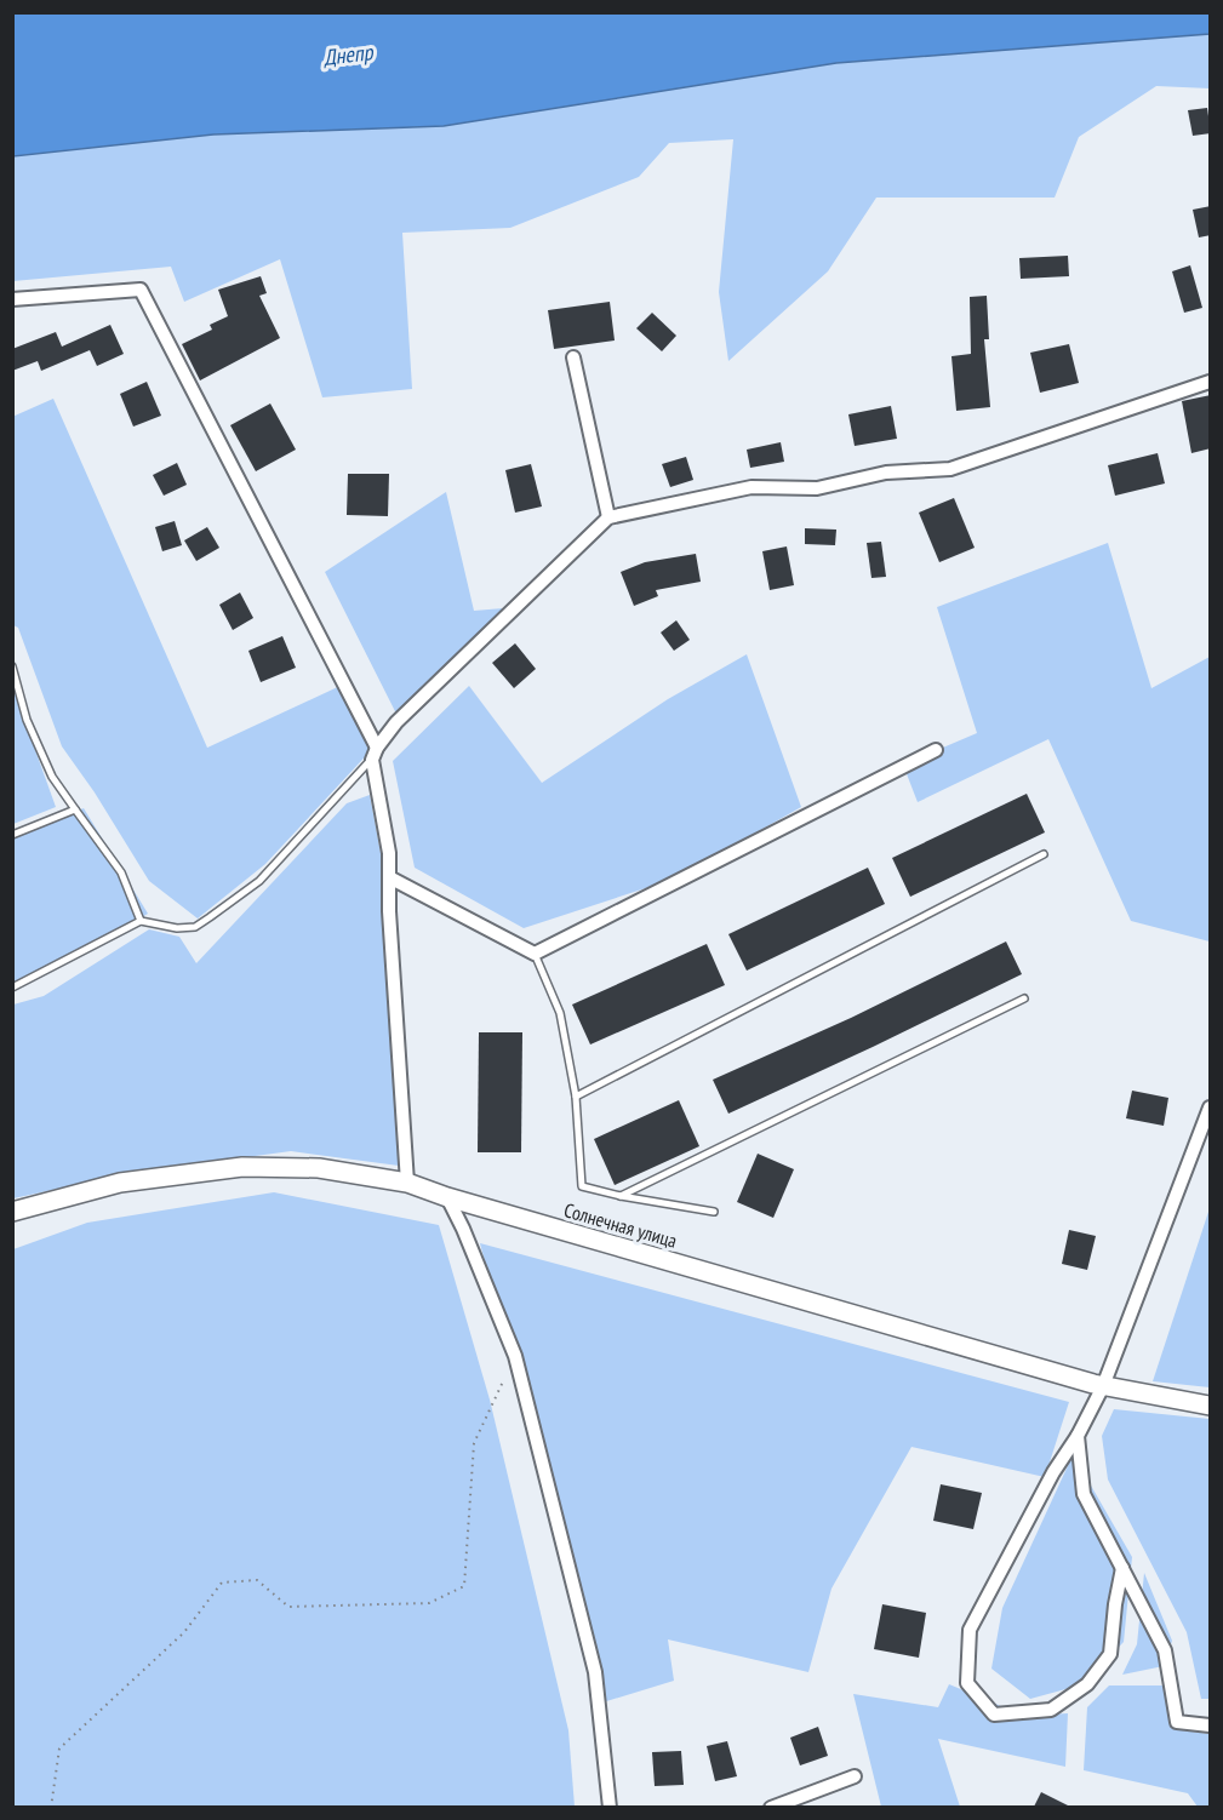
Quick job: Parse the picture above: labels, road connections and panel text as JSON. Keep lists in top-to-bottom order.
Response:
{
  "streets": {
    "street": ["Солнечная улица"]
  },
  "water": ["Днепр"]
}
